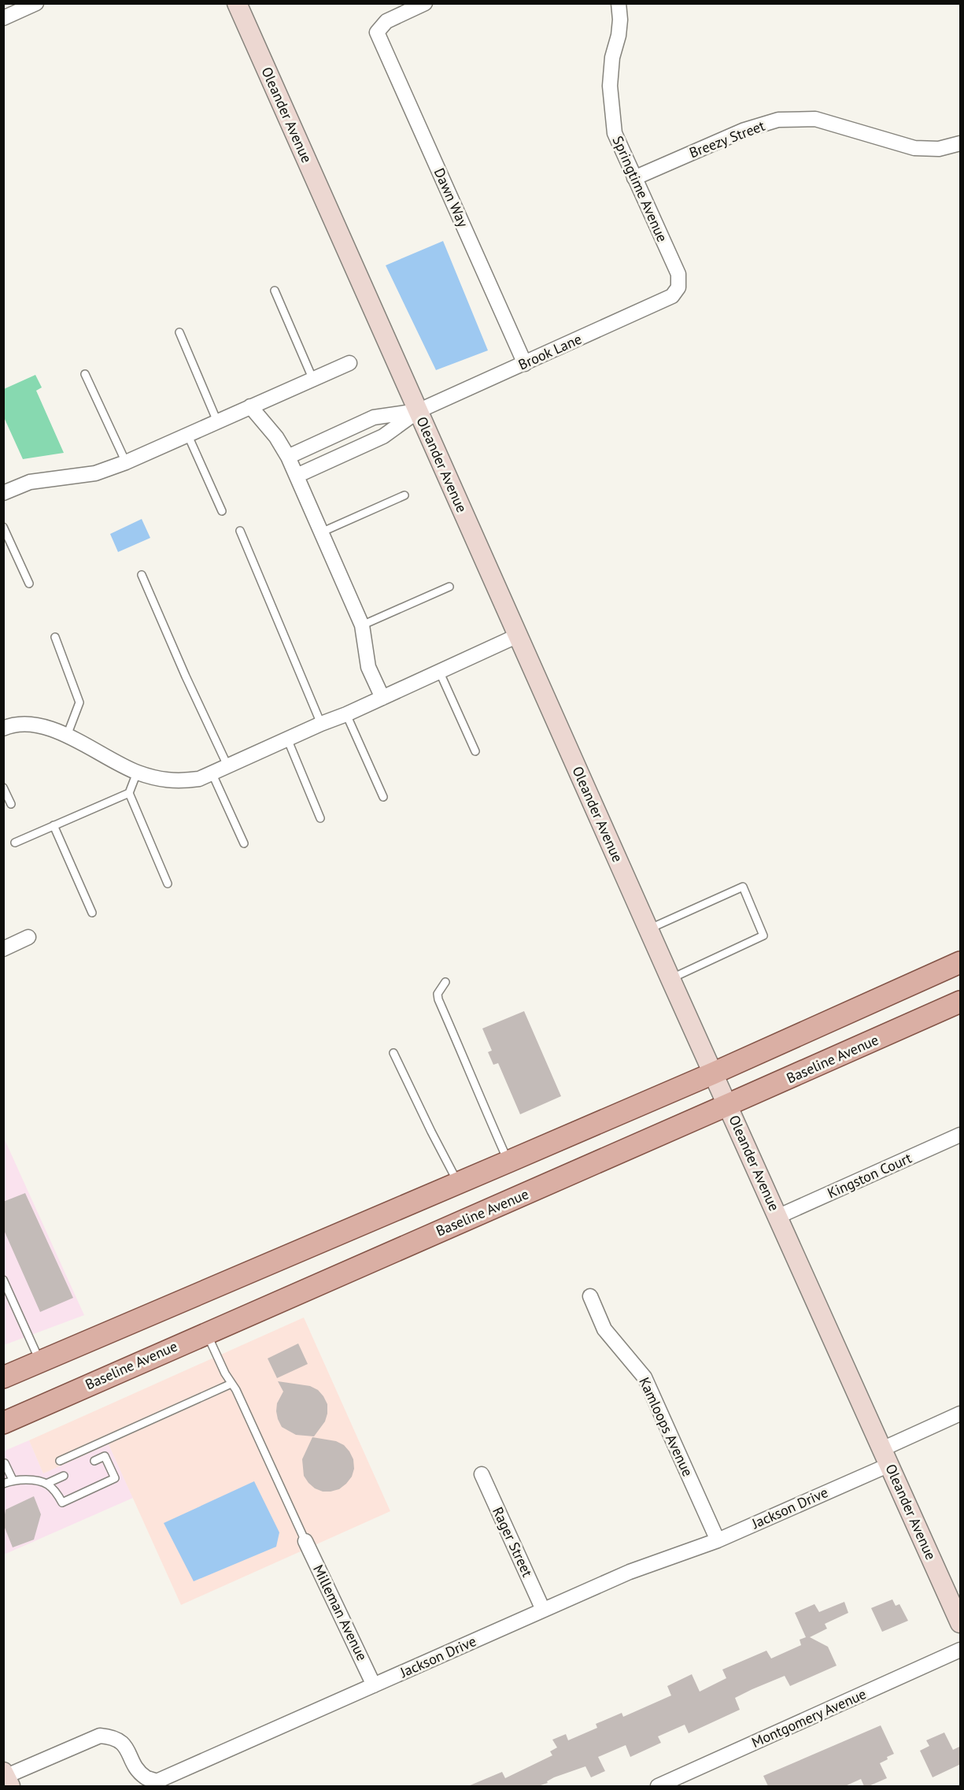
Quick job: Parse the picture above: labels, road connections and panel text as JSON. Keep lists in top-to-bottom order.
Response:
{
  "streets": {
    "main road": ["Baseline Avenue"],
    "street": [
      "Oleander Avenue",
      "Breezy Street",
      "Springtime Avenue",
      "Dawn Way",
      "Brook Lane",
      "Kingston Court",
      "Kamloops Avenue",
      "Jackson Drive",
      "Rager Street",
      "Milleman Avenue",
      "Montgomery Avenue"
    ]
  },
  "crossings": [
    ["Oleander Avenue", "Brook Lane"],
    ["Oleander Avenue", "Baseline Avenue"],
    ["Oleander Avenue", "Kingston Court"],
    ["Oleander Avenue", "Jackson Drive"],
    ["Breezy Street", "Springtime Avenue"],
    ["Springtime Avenue", "Brook Lane"],
    ["Dawn Way", "Brook Lane"],
    ["Kamloops Avenue", "Jackson Drive"],
    ["Jackson Drive", "Rager Street"],
    ["Jackson Drive", "Milleman Avenue"]
  ]
}
